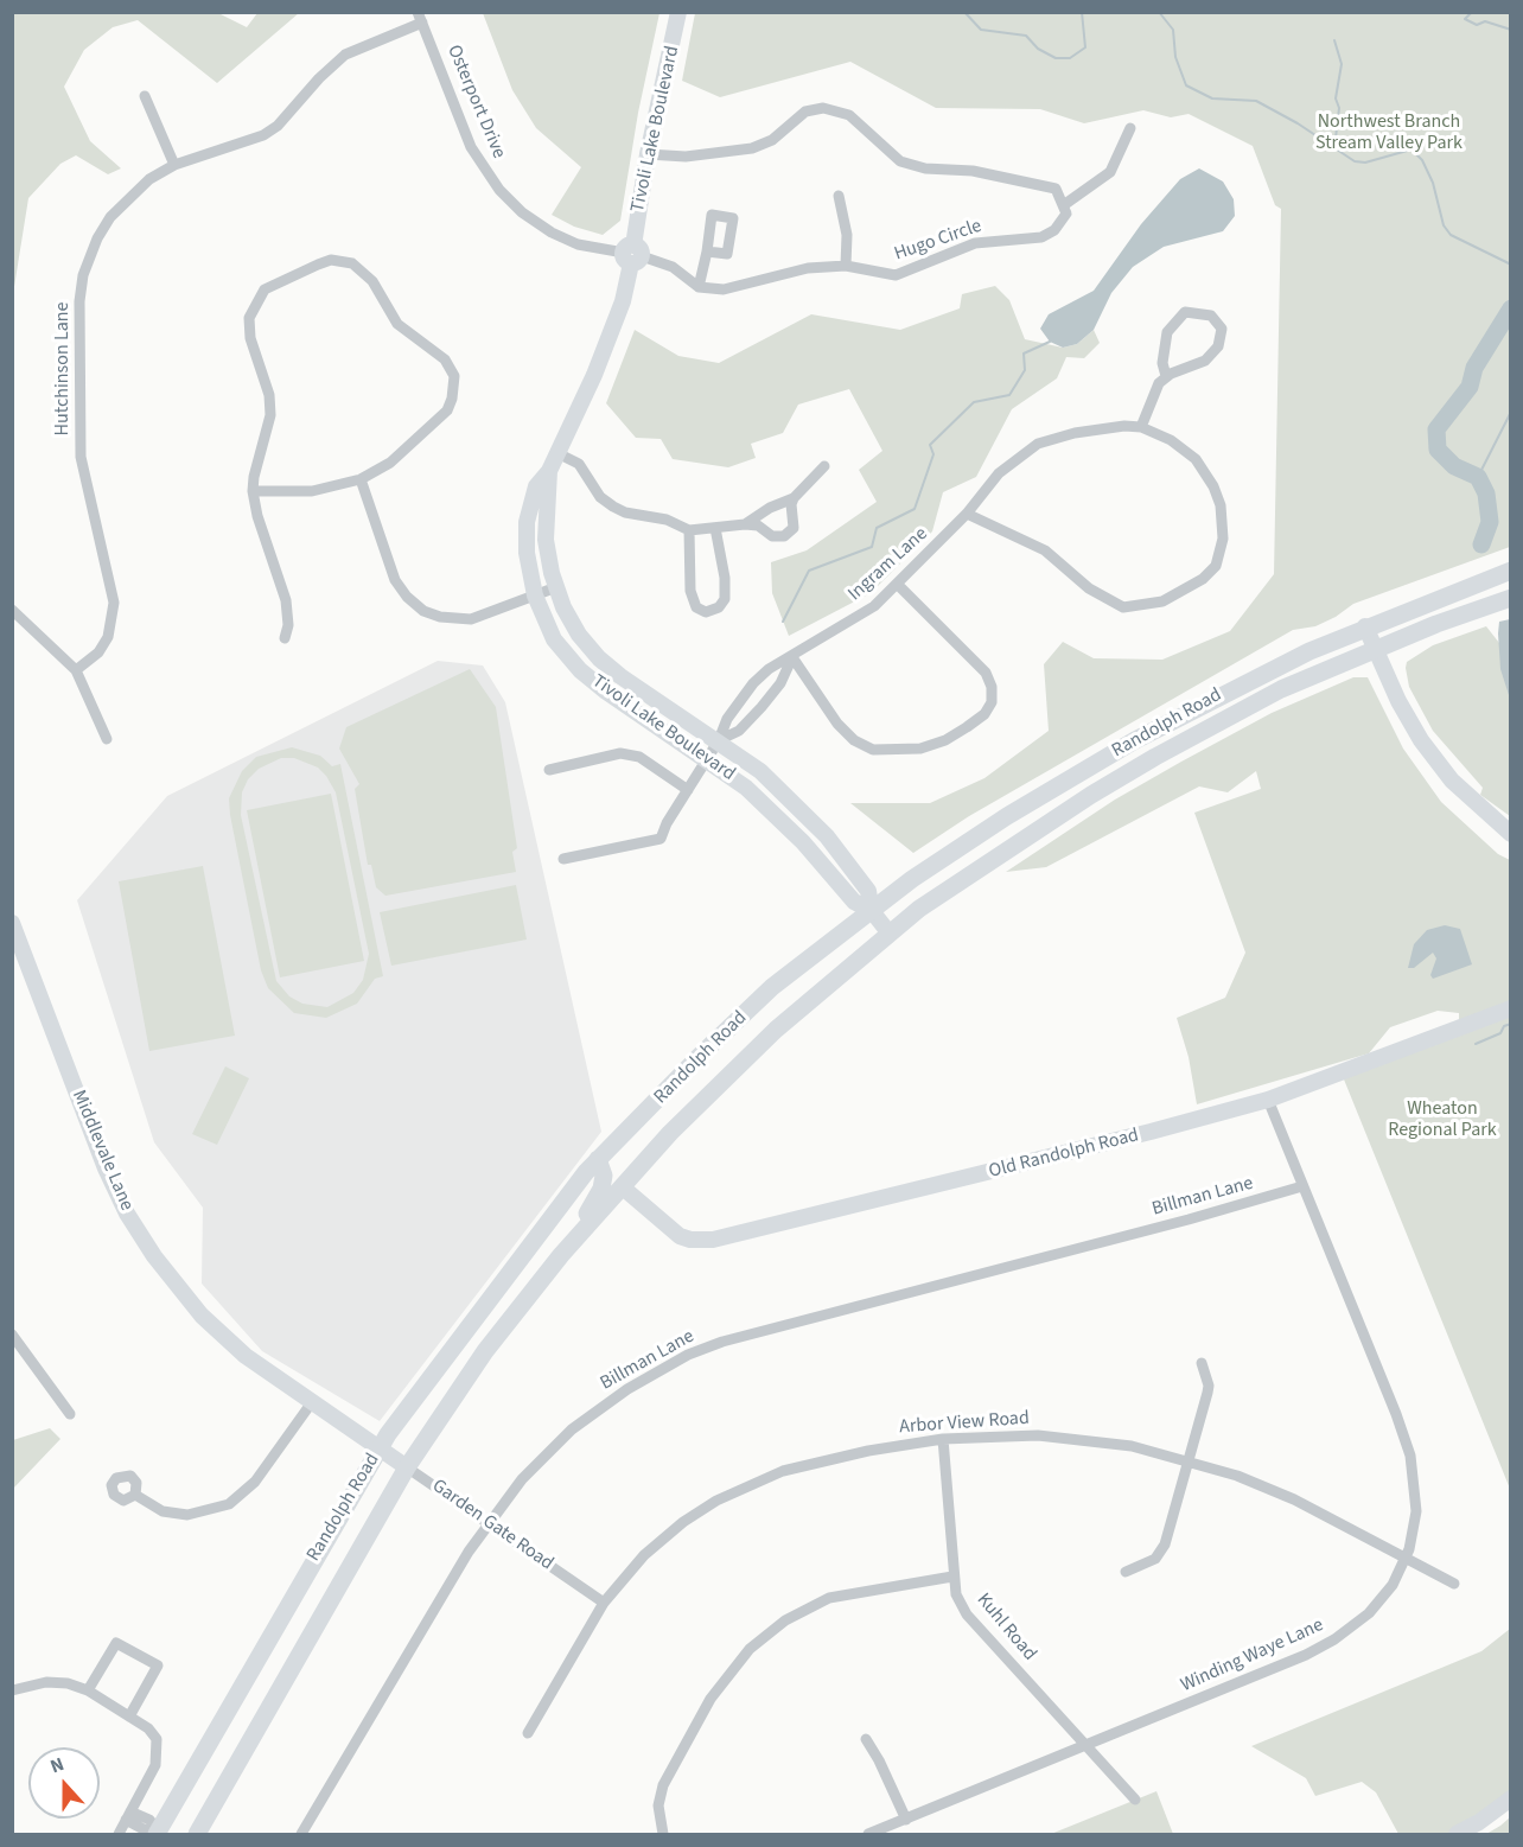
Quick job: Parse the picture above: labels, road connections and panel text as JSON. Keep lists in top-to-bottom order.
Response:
{
  "streets": {
    "main road": ["Randolph Road"],
    "street": [
      "Osterport Drive",
      "Tivoli Lake Boulevard",
      "Hugo Circle",
      "Hutchinson Lane",
      "Ingram Lane",
      "Middlevale Lane",
      "Old Randolph Road",
      "Billman Lane",
      "Arbor View Road",
      "Garden Gate Road",
      "Kuhl Road",
      "Winding Waye Lane"
    ]
  },
  "crossings": [
    ["Osterport Drive", "Tivoli Lake Boulevard"],
    ["Osterport Drive", "Hutchinson Lane"],
    ["Tivoli Lake Boulevard", "Ingram Lane"],
    ["Tivoli Lake Boulevard", "Randolph Road"],
    ["Randolph Road", "Middlevale Lane"],
    ["Randolph Road", "Old Randolph Road"],
    ["Randolph Road", "Garden Gate Road"],
    ["Middlevale Lane", "Garden Gate Road"],
    ["Old Randolph Road", "Winding Waye Lane"],
    ["Billman Lane", "Garden Gate Road"],
    ["Billman Lane", "Winding Waye Lane"],
    ["Arbor View Road", "Garden Gate Road"],
    ["Arbor View Road", "Kuhl Road"],
    ["Arbor View Road", "Winding Waye Lane"],
    ["Kuhl Road", "Winding Waye Lane"]
  ],
  "parks": ["Northwest Branch Stream Valley Park", "Wheaton Regional Park"],
  "north": "top"
}
